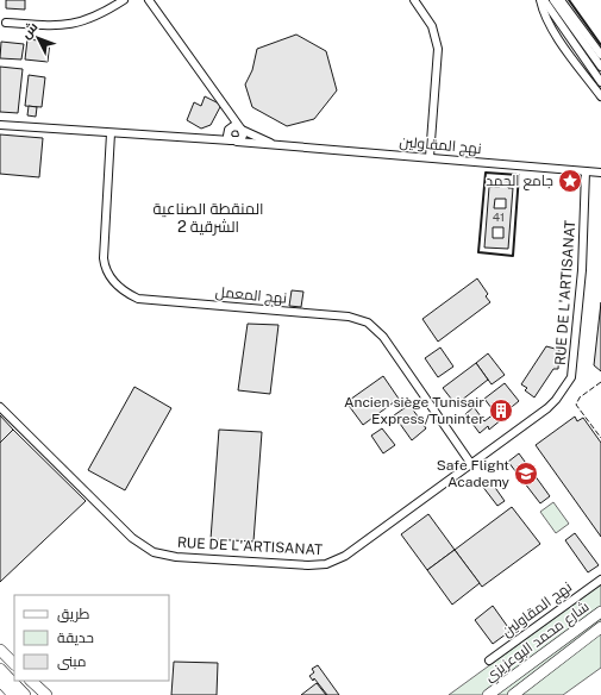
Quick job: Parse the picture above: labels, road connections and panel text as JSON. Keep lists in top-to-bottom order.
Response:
{
  "streets": {
    "highway": ["شارع محمد البوعزيزي"],
    "street": ["نهج المقاولين", "RUE DE L'ARTISANAT", "نهج المعمل"]
  },
  "crossings": [
    ["نهج المقاولين", "RUE DE L'ARTISANAT"],
    ["نهج المقاولين", "نهج المعمل"],
    ["RUE DE L'ARTISANAT", "نهج المعمل"]
  ],
  "districts": ["المنقطة الصناعية الشرقية 2"],
  "places": {
    "place": ["جامع الحمد"],
    "building": ["Ancien siège Tunisair Express/Tuninter"],
    "school or university": ["Safe Flight Academy"]
  },
  "house_numbers": ["41"],
  "legend": ["طريق", "حديقة", "مبنى"],
  "north": "top left"
}
